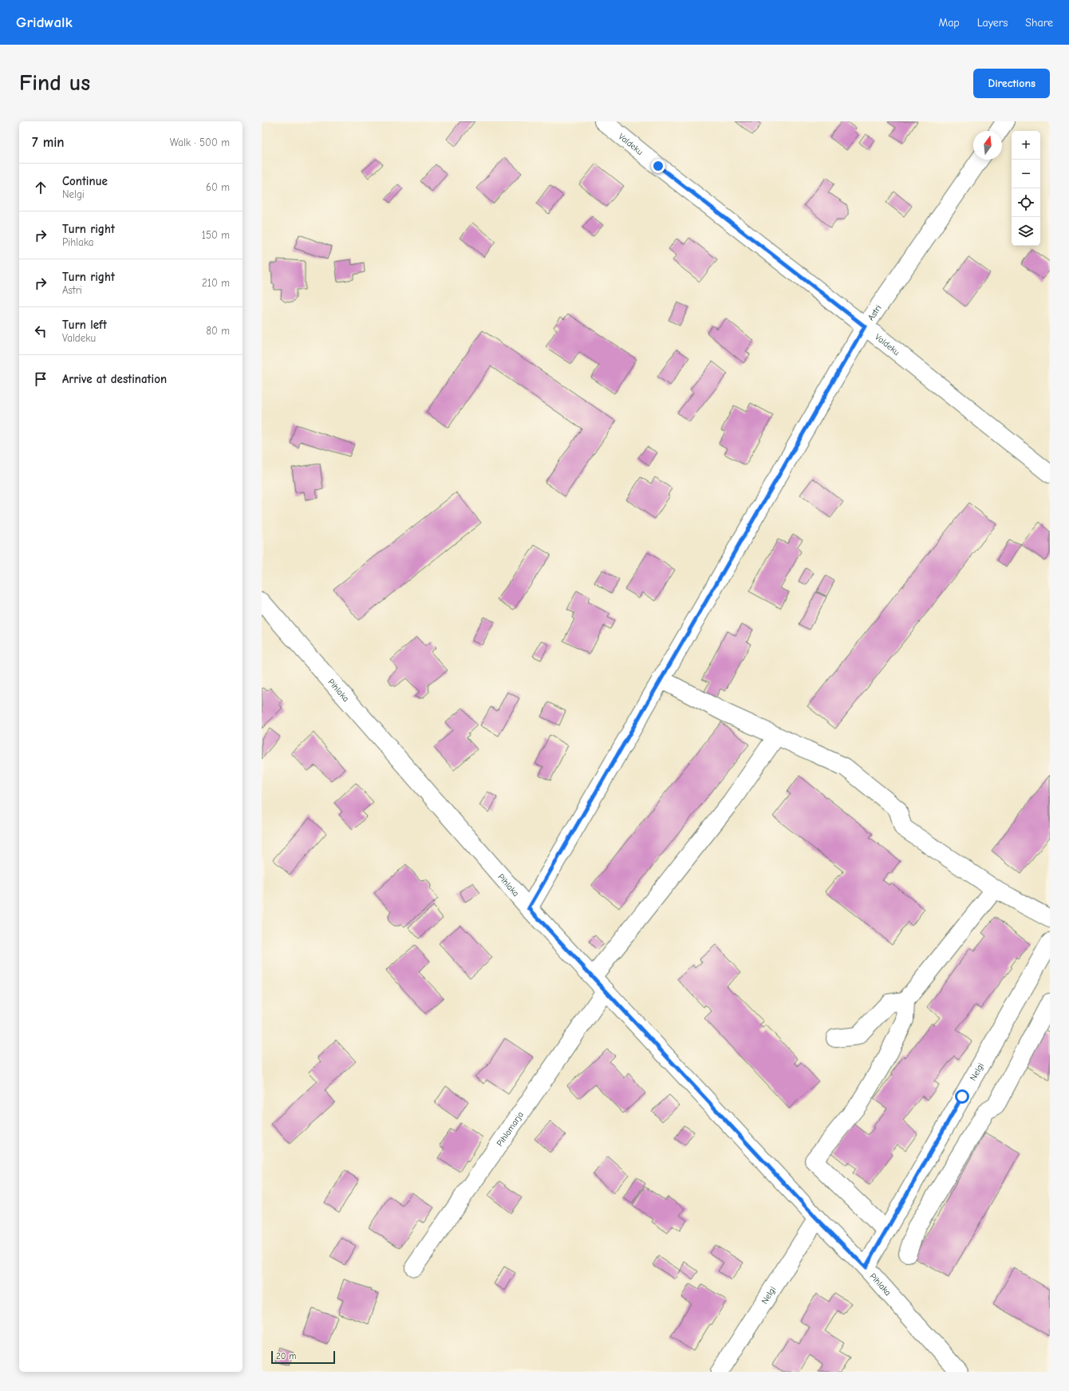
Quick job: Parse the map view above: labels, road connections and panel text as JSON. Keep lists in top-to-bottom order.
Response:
{
  "streets": {
    "street": [
      "Valdeku",
      "Astri",
      "Pihlaka",
      "Nelgi",
      "Pihlamarja"
    ]
  },
  "crossings": [
    ["Valdeku", "Astri"],
    ["Astri", "Pihlaka"],
    ["Pihlaka", "Nelgi"],
    ["Pihlaka", "Pihlamarja"]
  ],
  "scale_bar": "20 m",
  "north": "top",
  "page": {
    "header": "Gridwalk",
    "nav": ["Map", "Layers", "Share"],
    "buttons": "Directions",
    "title": "Find us",
    "heading": ["7 min", "Walk · 500 m"],
    "map_buttons": ["+", "−"],
    "list": [
      ["Continue", "Nelgi", "60 m"],
      ["Turn right", "Pihlaka", "150 m"],
      ["Turn right", "Astri", "210 m"],
      ["Turn left", "Valdeku", "80 m"],
      "Arrive at destination"
    ],
    "scale": "20 m"
  }
}
